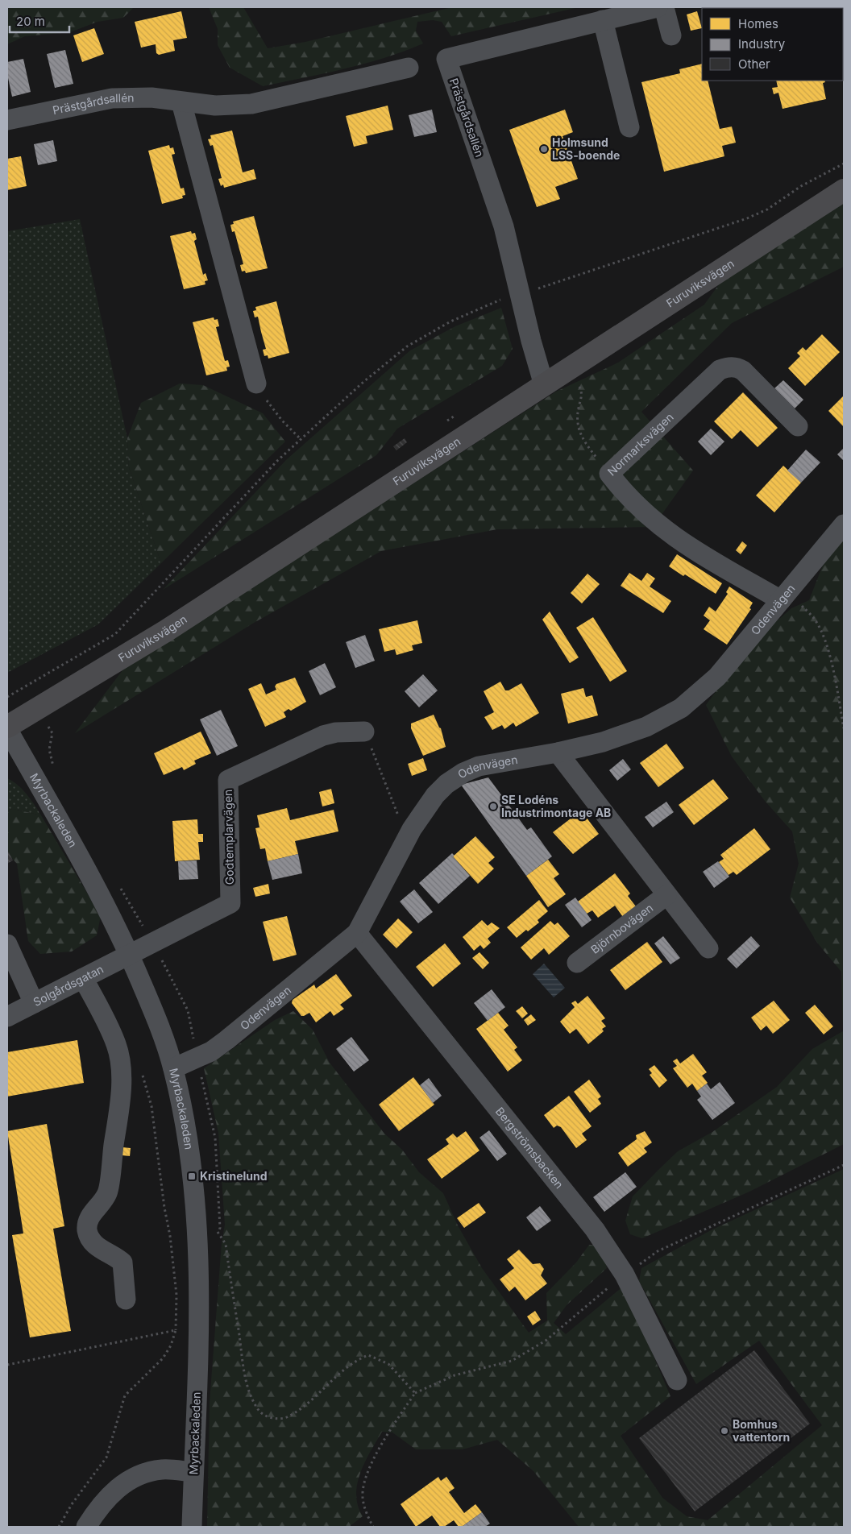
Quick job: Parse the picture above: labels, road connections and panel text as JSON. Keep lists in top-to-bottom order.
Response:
{
  "streets": {
    "main road": ["Furuviksvägen"],
    "street": [
      "Prästgårdsallén",
      "Normarksvägen",
      "Odenvägen",
      "Myrbackaleden",
      "Godtemplarvägen",
      "Björnbovägen",
      "Solgårdsgatan",
      "Bergströmsbacken"
    ]
  },
  "crossings": [
    ["Prästgårdsallén", "Furuviksvägen"],
    ["Furuviksvägen", "Myrbackaleden"],
    ["Normarksvägen", "Odenvägen"],
    ["Odenvägen", "Myrbackaleden"],
    ["Odenvägen", "Bergströmsbacken"],
    ["Myrbackaleden", "Godtemplarvägen"],
    ["Myrbackaleden", "Solgårdsgatan"],
    ["Godtemplarvägen", "Solgårdsgatan"]
  ],
  "places": {
    "other": ["Holmsund LSS-boende", "SE Lodéns Industrimontage AB", "Bomhus vattentorn"],
    "transit": ["Kristinelund"]
  },
  "legend": ["Homes", "Industry", "Other"],
  "scale_bar": "20 m"
}
